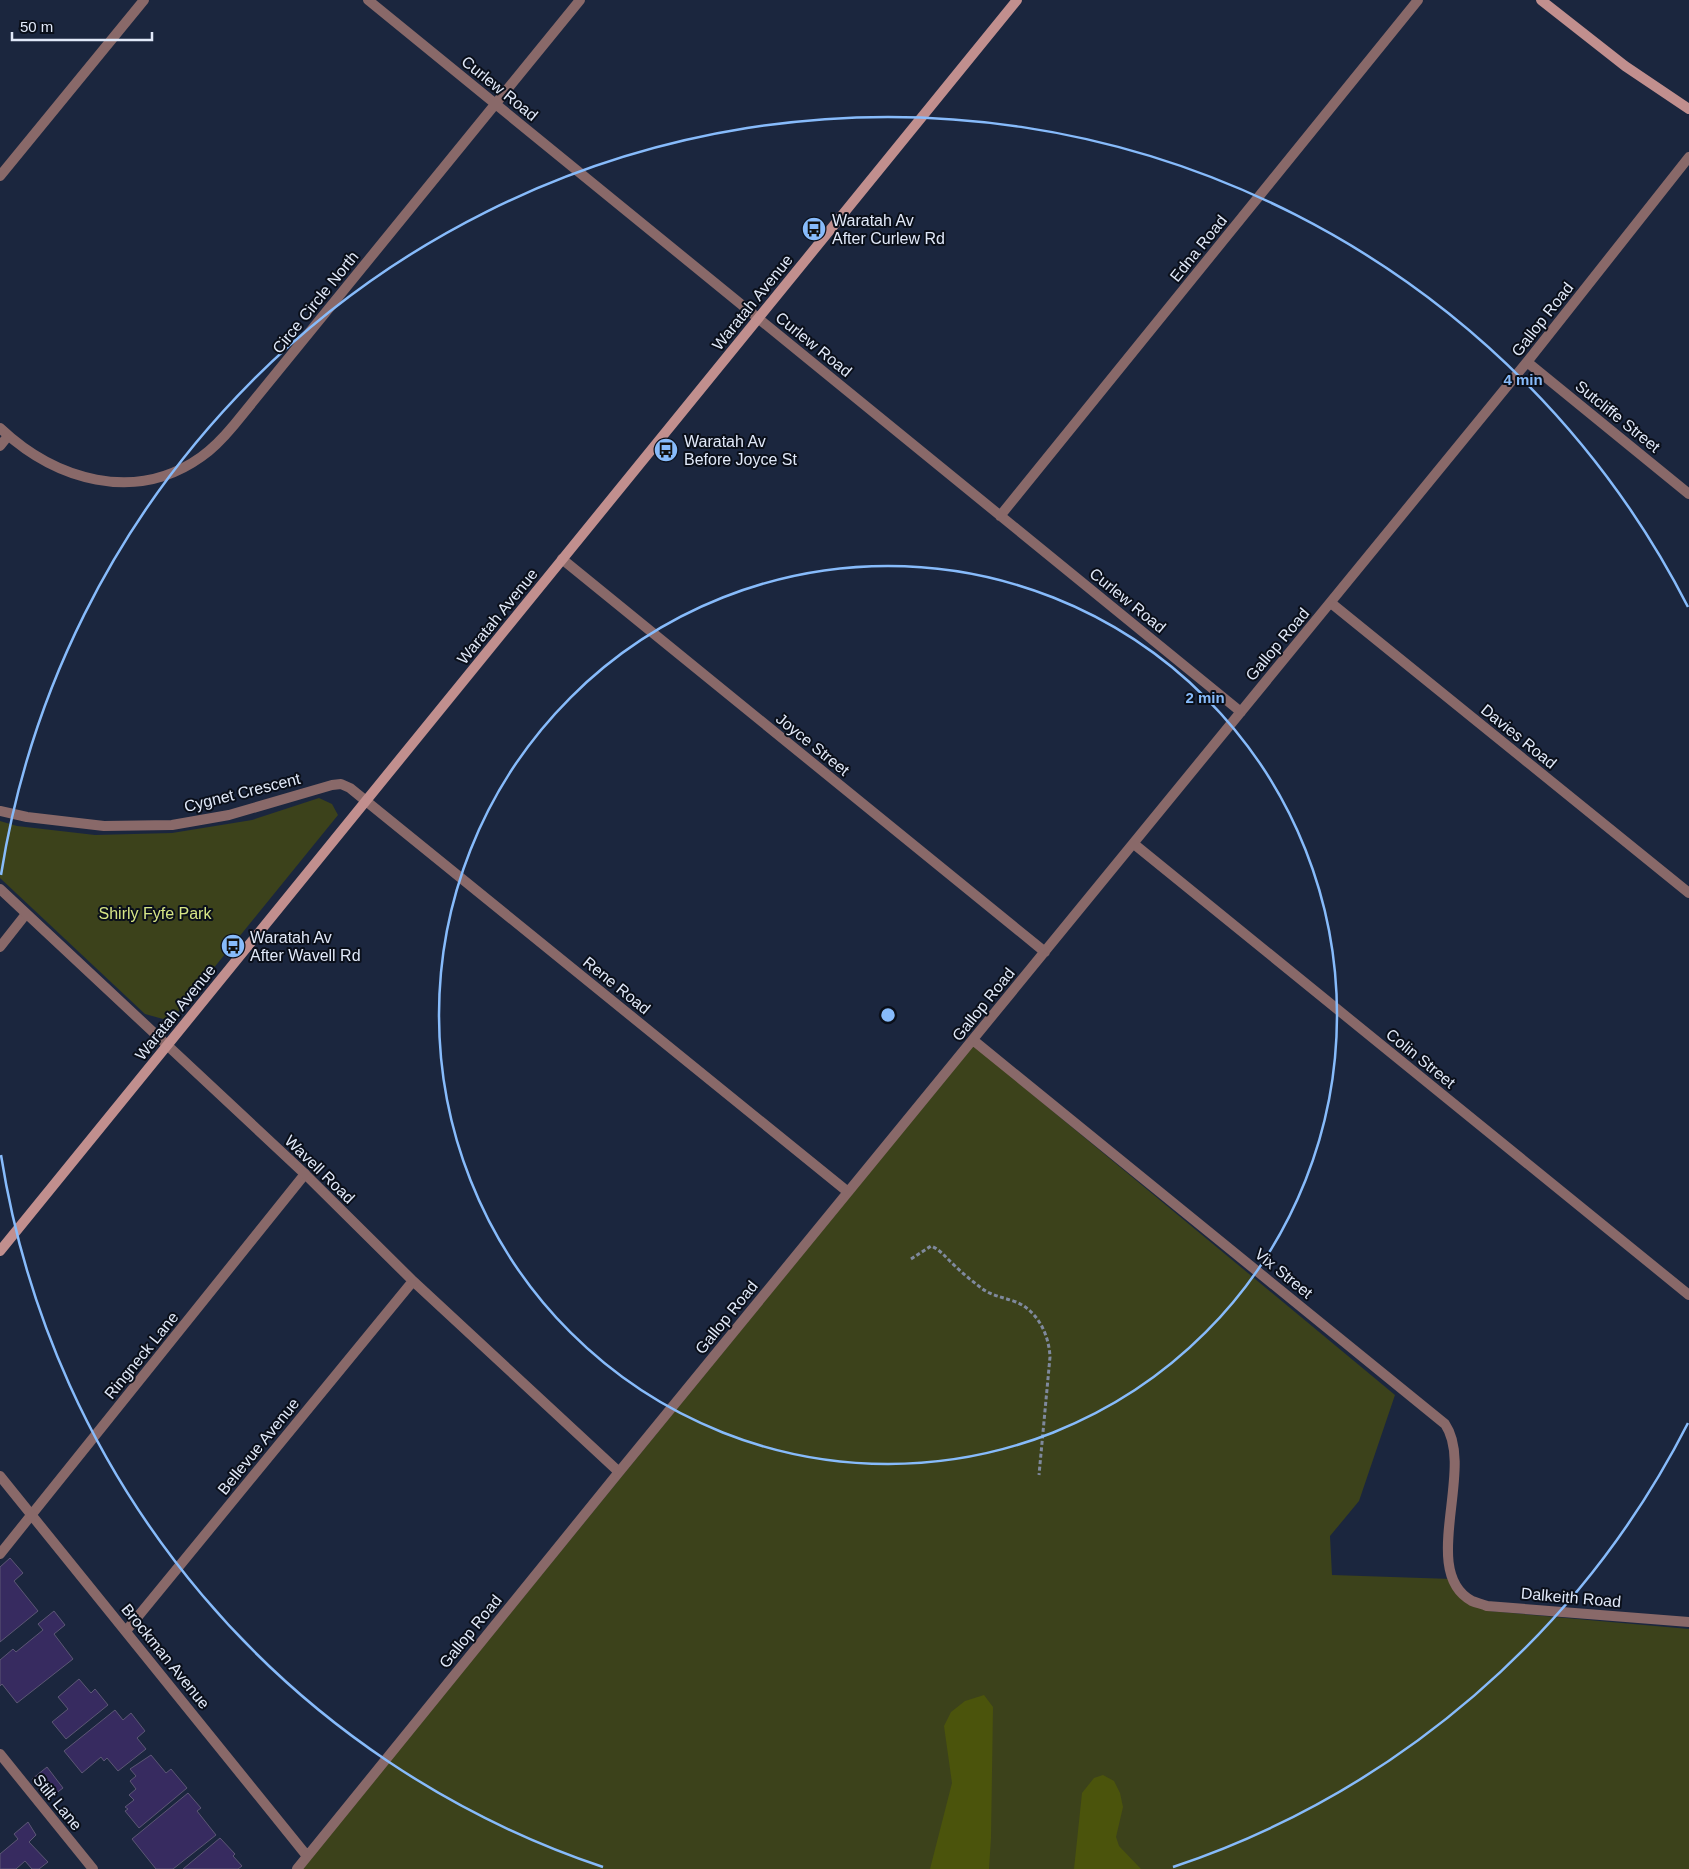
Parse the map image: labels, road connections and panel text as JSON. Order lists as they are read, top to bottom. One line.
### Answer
{"streets":{"street":["Curlew Road","Edna Road","Circe Circle North","Waratah Avenue","Gallop Road","Sutcliffe Street","Davies Road","Joyce Street","Cygnet Crescent","Rene Road","Colin Street","Wavell Road","Vix Street","Ringneck Lane","Bellevue Avenue","Dalkeith Road","Brockman Avenue","Stilt Lane"]},"crossings":[["Curlew Road","Edna Road"],["Curlew Road","Circe Circle North"],["Curlew Road","Waratah Avenue"],["Curlew Road","Gallop Road"],["Waratah Avenue","Joyce Street"],["Waratah Avenue","Cygnet Crescent"],["Waratah Avenue","Rene Road"],["Waratah Avenue","Wavell Road"],["Gallop Road","Sutcliffe Street"],["Gallop Road","Davies Road"],["Gallop Road","Joyce Street"],["Gallop Road","Rene Road"],["Gallop Road","Colin Street"],["Gallop Road","Wavell Road"],["Gallop Road","Vix Street"],["Gallop Road","Brockman Avenue"],["Cygnet Crescent","Rene Road"],["Wavell Road","Ringneck Lane"],["Wavell Road","Bellevue Avenue"],["Vix Street","Dalkeith Road"],["Ringneck Lane","Brockman Avenue"],["Bellevue Avenue","Brockman Avenue"]],"parks":["Shirly Fyfe Park"],"places":{"bus stop":["Waratah Av After Curlew Rd","Waratah Av Before Joyce St","Waratah Av After Wavell Rd"]},"scale_bar":"50 m","rings":["4 min","2 min"]}
